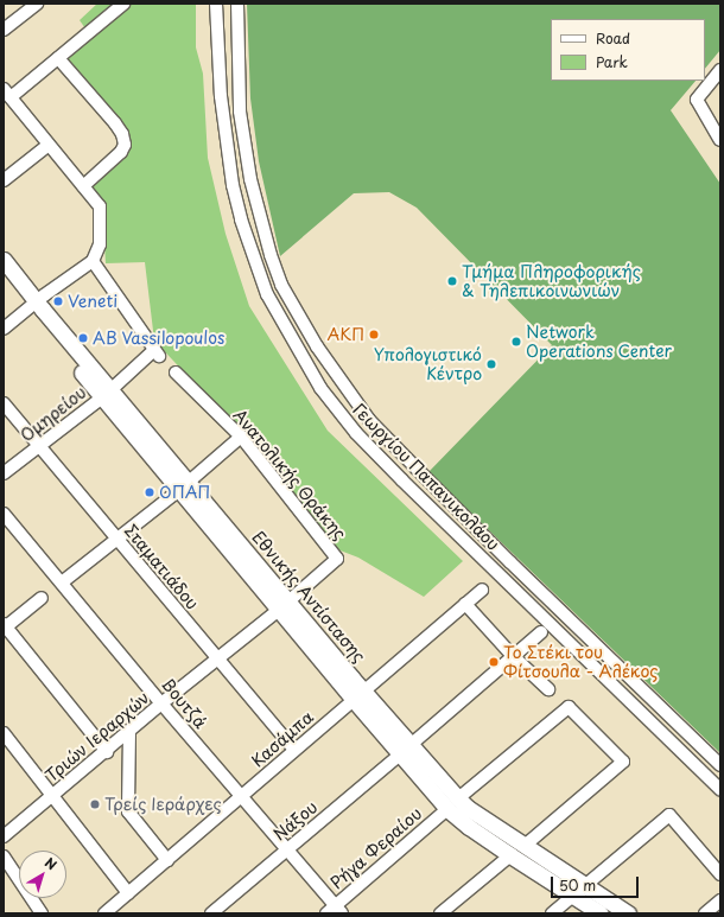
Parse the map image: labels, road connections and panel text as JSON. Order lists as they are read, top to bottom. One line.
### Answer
{"streets":{"main road":["Εθνικής Αντίστασης"],"street":["Ομηρείου","Ανατολικής Θράκης","Γεωργίου Παπανικολάου","Σταματιάδου","Βουτζά","Τριών Ιεραρχών","Κασάμπα","Νάξου","Ρήγα Φεραίου"]},"crossings":[["Ομηρείου","Σταματιάδου"],["Ομηρείου","Εθνικής Αντίστασης"],["Ανατολικής Θράκης","Τριών Ιεραρχών"],["Σταματιάδου","Τριών Ιεραρχών"],["Σταματιάδου","Κασάμπα"],["Εθνικής Αντίστασης","Τριών Ιεραρχών"],["Εθνικής Αντίστασης","Κασάμπα"],["Εθνικής Αντίστασης","Νάξου"],["Εθνικής Αντίστασης","Ρήγα Φεραίου"],["Βουτζά","Τριών Ιεραρχών"],["Βουτζά","Κασάμπα"],["Βουτζά","Νάξου"],["Βουτζά","Ρήγα Φεραίου"]],"places":["Τμήμα Πληροφορικής & Τηλεπικοινωνιών","Veneti","ΑΚΠ","AB Vassilopoulos","Network Operations Center","Υπολογιστικό Κέντρο","ΟΠΑΠ","Το Στέκι του Φίτσουλα - Αλέκος","Τρείς Ιεράρχες"],"legend":["Road","Park"],"scale_bar":"50 m","north":"top right"}
